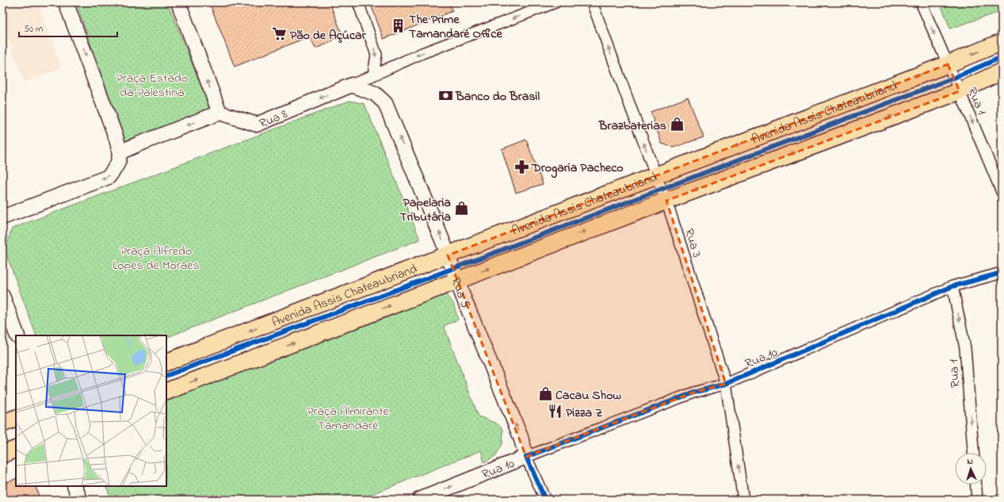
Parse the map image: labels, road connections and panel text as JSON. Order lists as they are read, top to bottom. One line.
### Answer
{"streets":{"main road":["Avenida Assis Chateaubriand","Rua 8","Rua 5","Rua 10"],"street":["Rua 1","Rua 3"]},"crossings":[["Rua 1","Avenida Assis Chateaubriand"],["Rua 1","Rua 10"],["Avenida Assis Chateaubriand","Rua 3"],["Avenida Assis Chateaubriand","Rua 5"],["Rua 8","Rua 5"],["Rua 3","Rua 10"],["Rua 5","Rua 10"]],"one_way":["Rua 1","Rua 8","Rua 3","Rua 5"],"parks":["Praça Estado da Palestina","Praça Alfredo Lopes de Moraes","Praça Almirante Tamandaré"],"places":{"building":["The Prime Tamandaré Office"],"supermarket":["Pão de Açúcar"],"bank":["Banco do Brasil"],"shop":["Brazbaterias","Papelaria Tributária","Cacau Show"],"pharmacy":["Drogaria Pacheco"],"restaurant":["Pizza Z"]},"scale_bar":"50 m","north":"top"}
